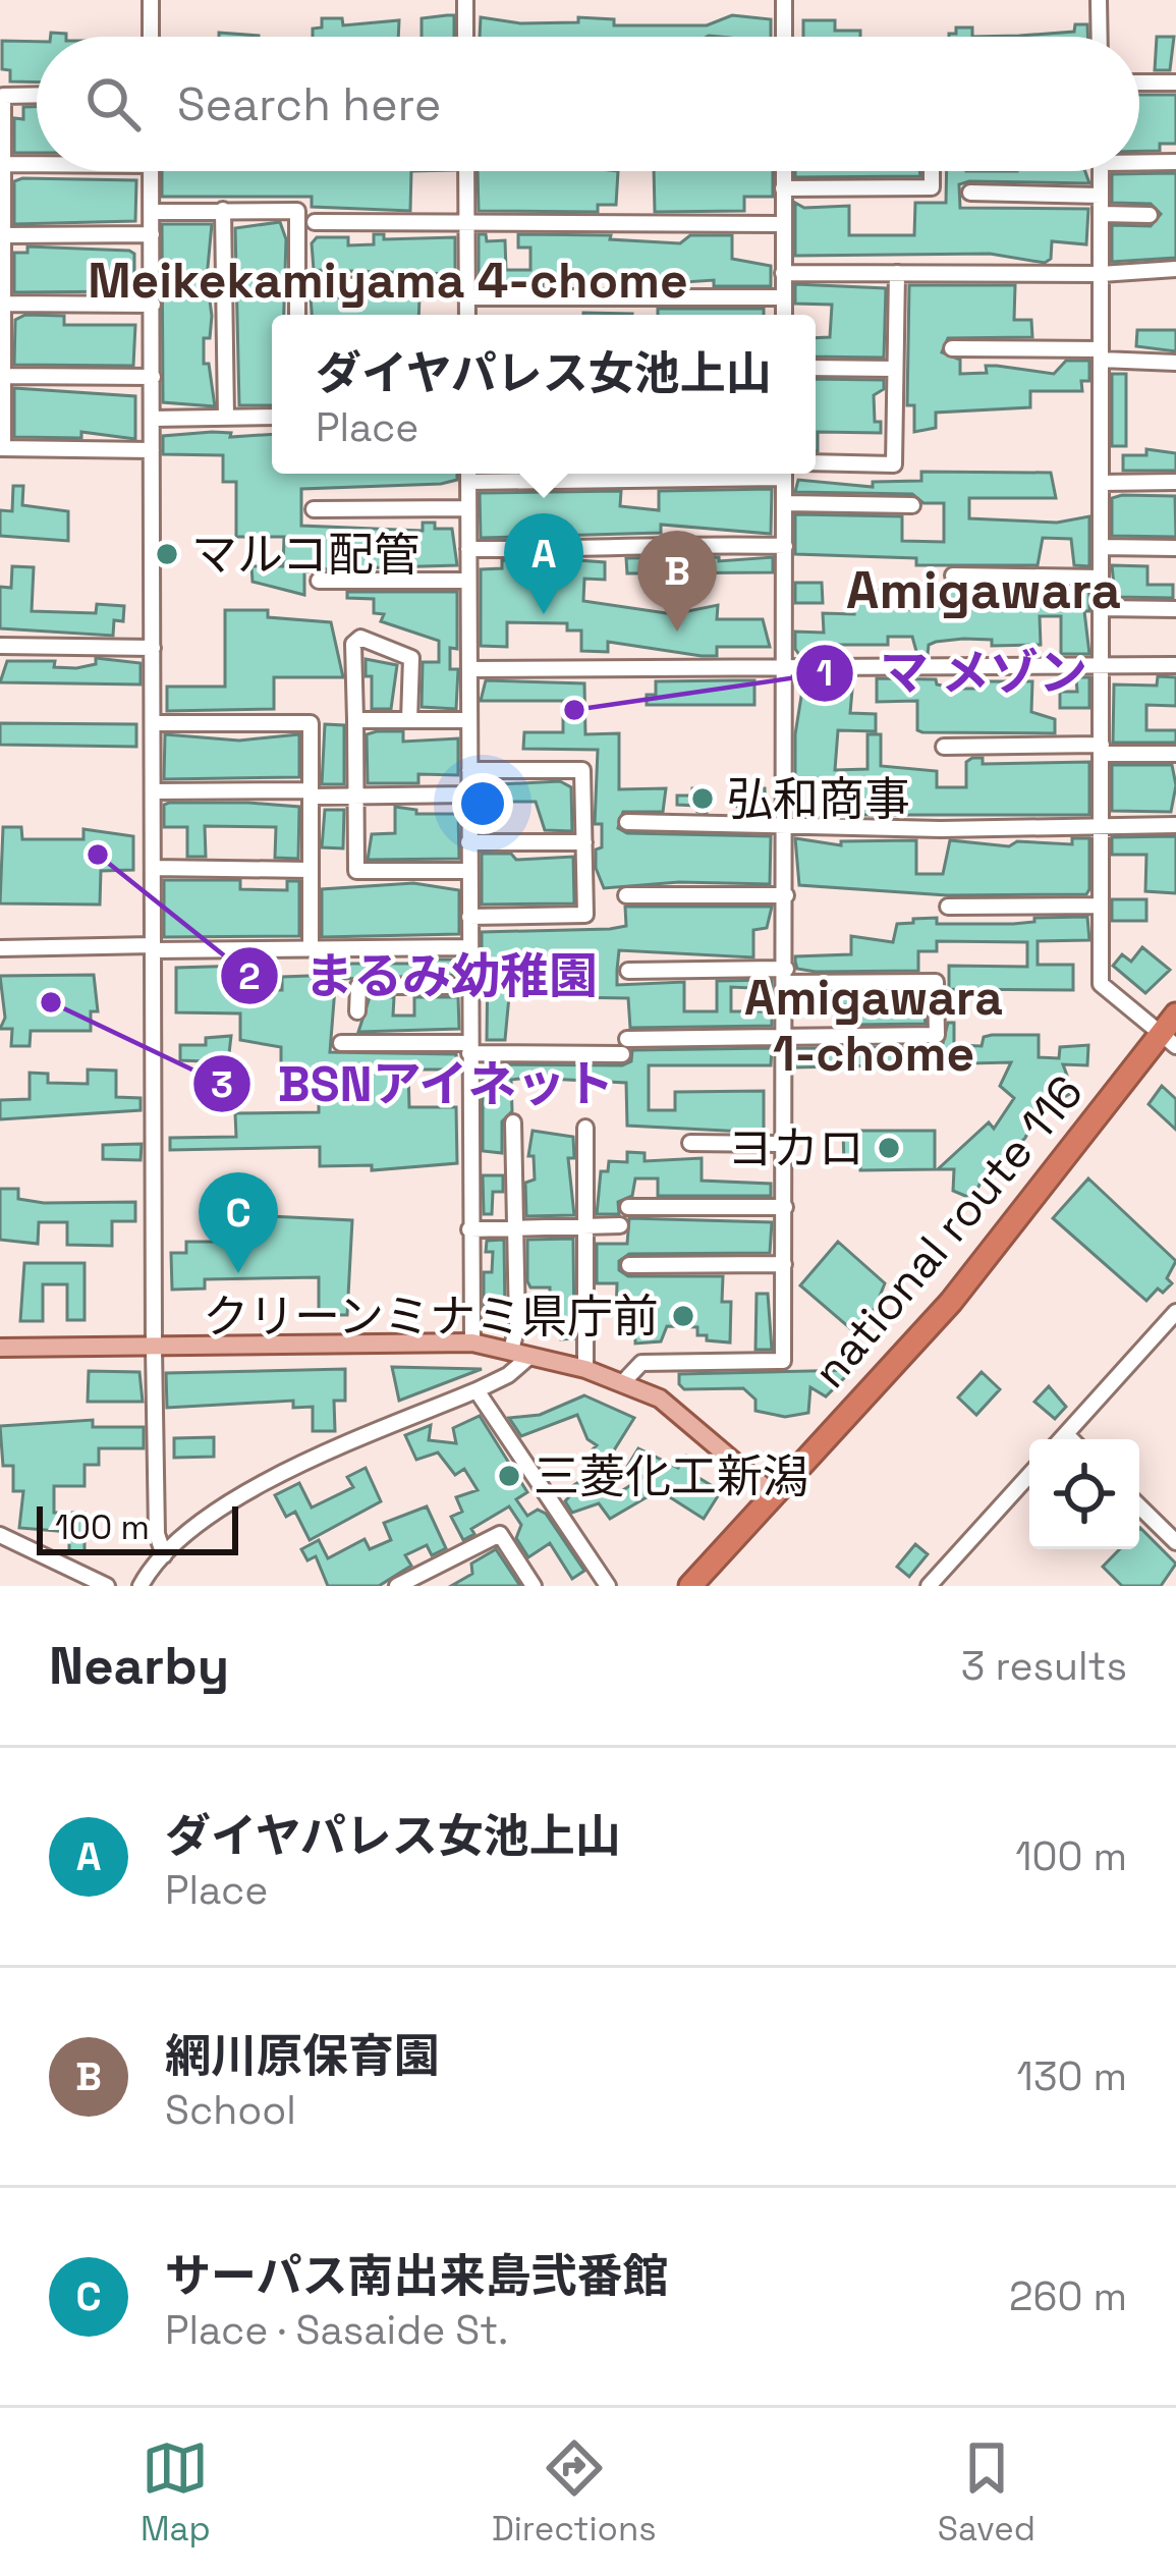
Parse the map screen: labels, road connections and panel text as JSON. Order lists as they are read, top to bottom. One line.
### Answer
{"streets":{"highway":["national route 116"]},"districts":["Meikekamiyama 4-chome","Amigawara","Amigawara 1-chome"],"places":["マルコ配管","マ メゾン","弘和商事","まるみ幼稚園","BSNアイネット","ヨカロ","クリーンミナミ県庁前","三菱化工新潟"],"scale_bar":"100 m","page":{"search":"Search here","popup":["ダイヤパレス女池上山","Place"],"pins":["A","B","C"],"scale":"100 m","heading":["Nearby","3 results"],"list":[{"mark":"A","name":"ダイヤパレス女池上山","note":"Place","value":"100 m"},{"mark":"B","name":"網川原保育園","note":"School","value":"130 m"},{"mark":"C","name":"サーパス南出来島弐番館","note":"Place · Sasaide St.","value":"260 m"}],"nav":["Map","Directions","Saved"]}}
